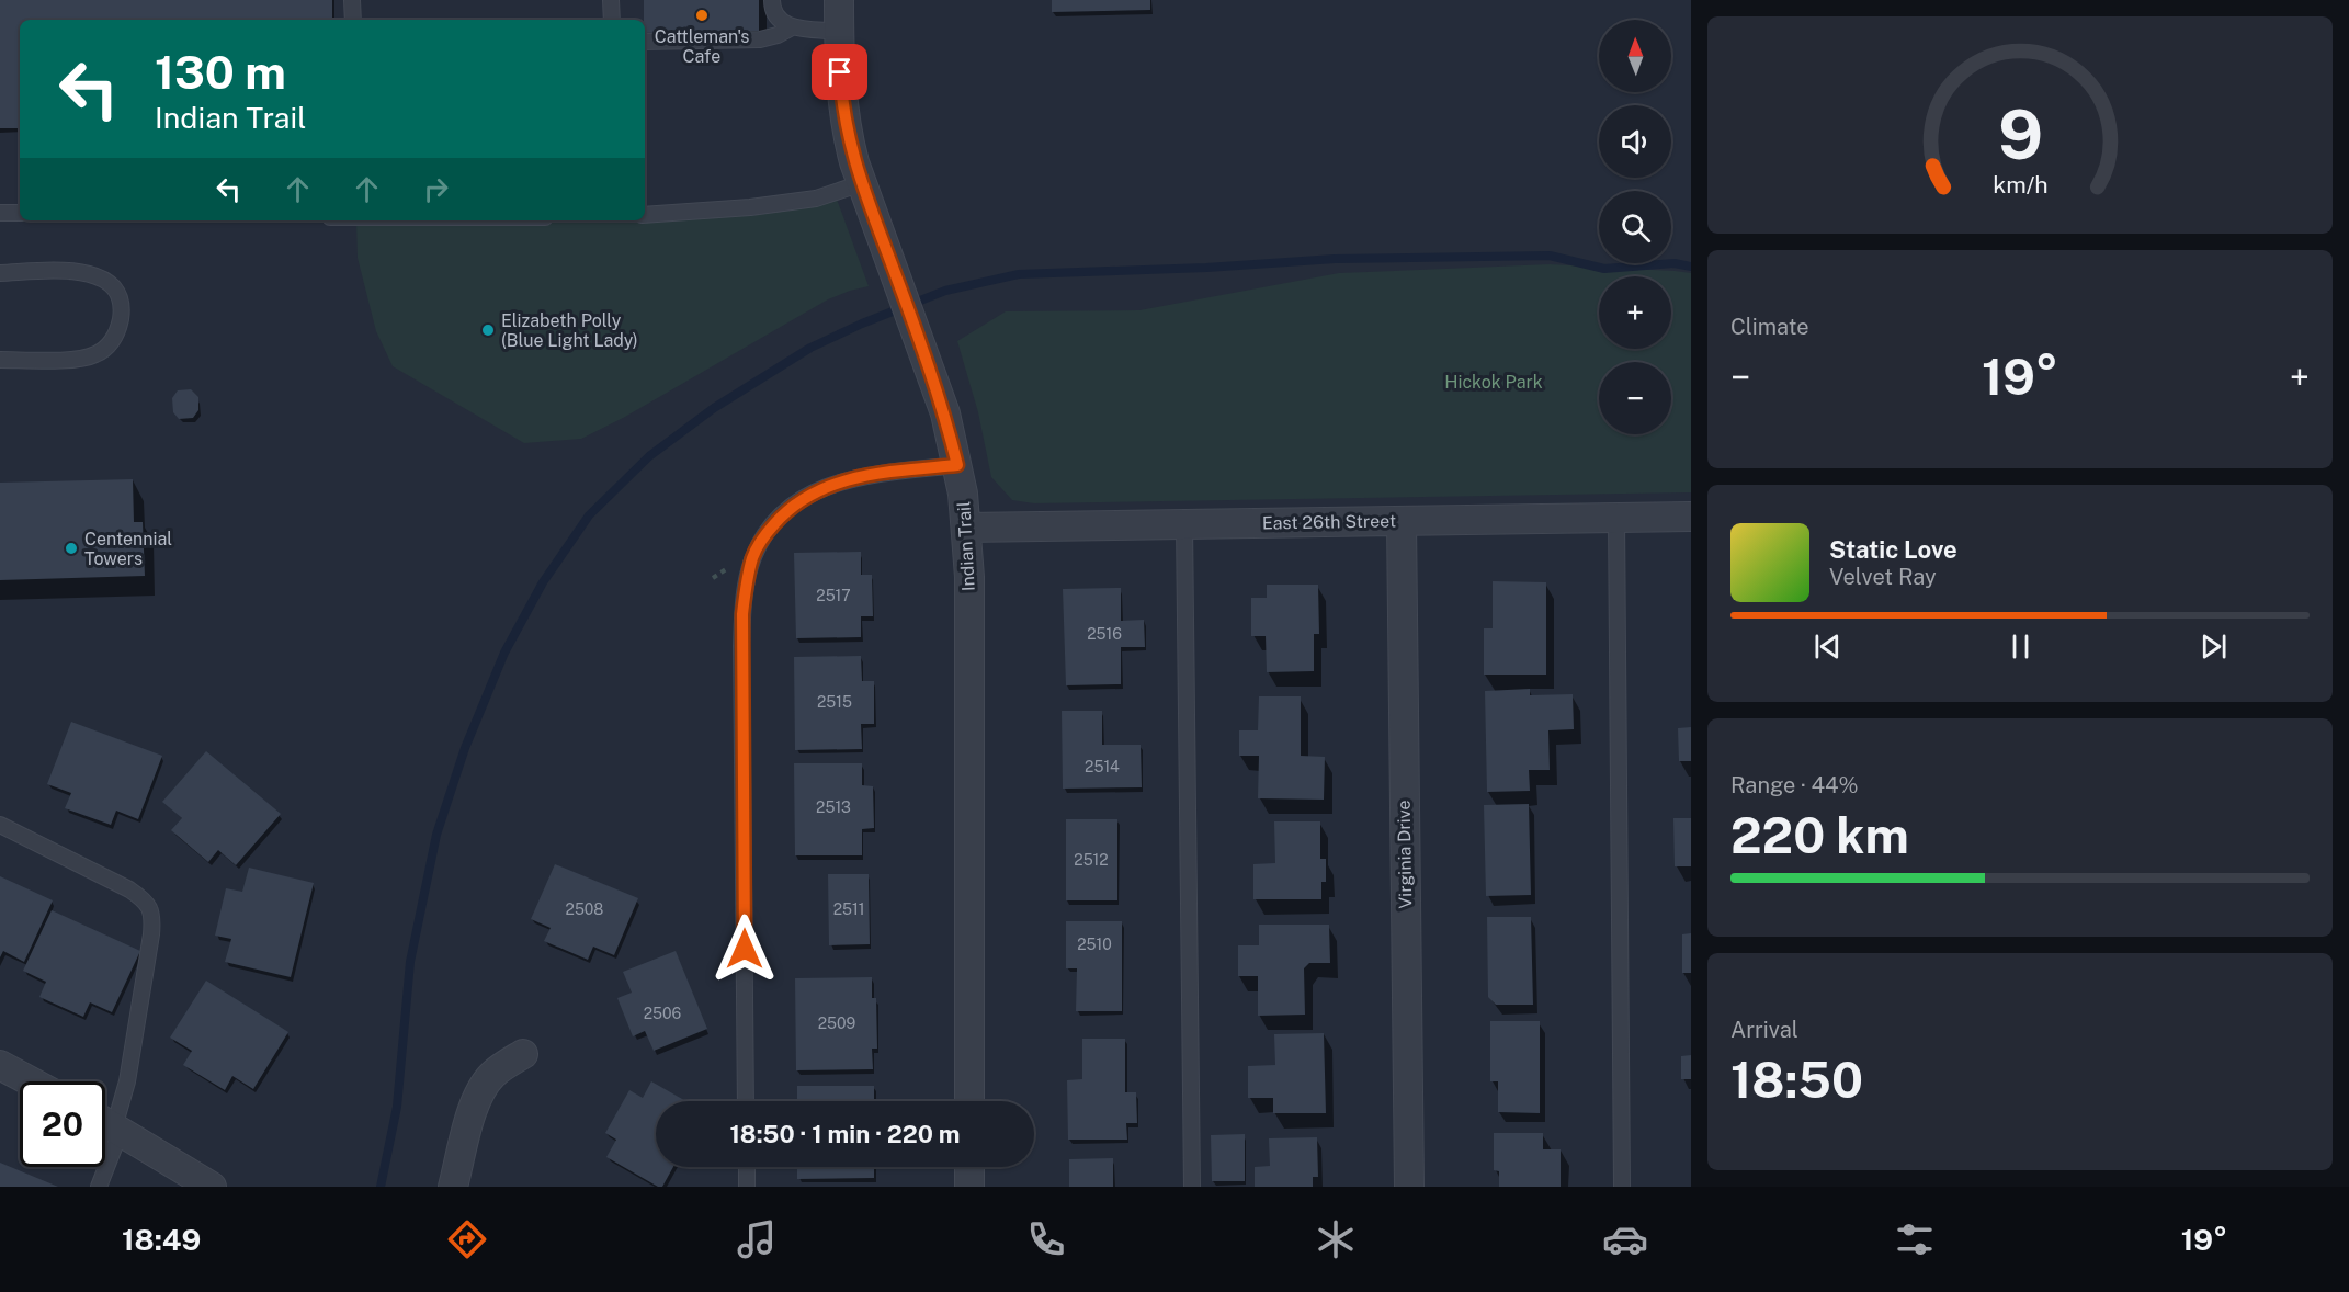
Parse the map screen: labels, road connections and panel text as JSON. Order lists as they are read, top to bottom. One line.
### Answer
{"streets":{"street":["East 26th Street","Indian Trail","Virginia Drive"]},"crossings":[["East 26th Street","Indian Trail"],["East 26th Street","Virginia Drive"]],"parks":["Hickok Park"],"places":["Cattleman's Cafe","Elizabeth Polly (Blue Light Lady)","Centennial Towers"],"house_numbers":["2517","2516","2515","2514","2513","2512","2508","2511","2510","2506","2509"],"north":"top","page":{"map_buttons":["+","−"],"turn":["130 m","Indian Trail"],"tile":["Climate",["Range · 44%","220 km"],["Arrival","18:50"]],"heat":["−","19°","+"],"song":["Static Love","Velvet Ray"],"limit":"20","trip":"18:50 · 1 min · 220 m","tabs":["18:49","19°"],"gauge":["9","km/h"]}}
